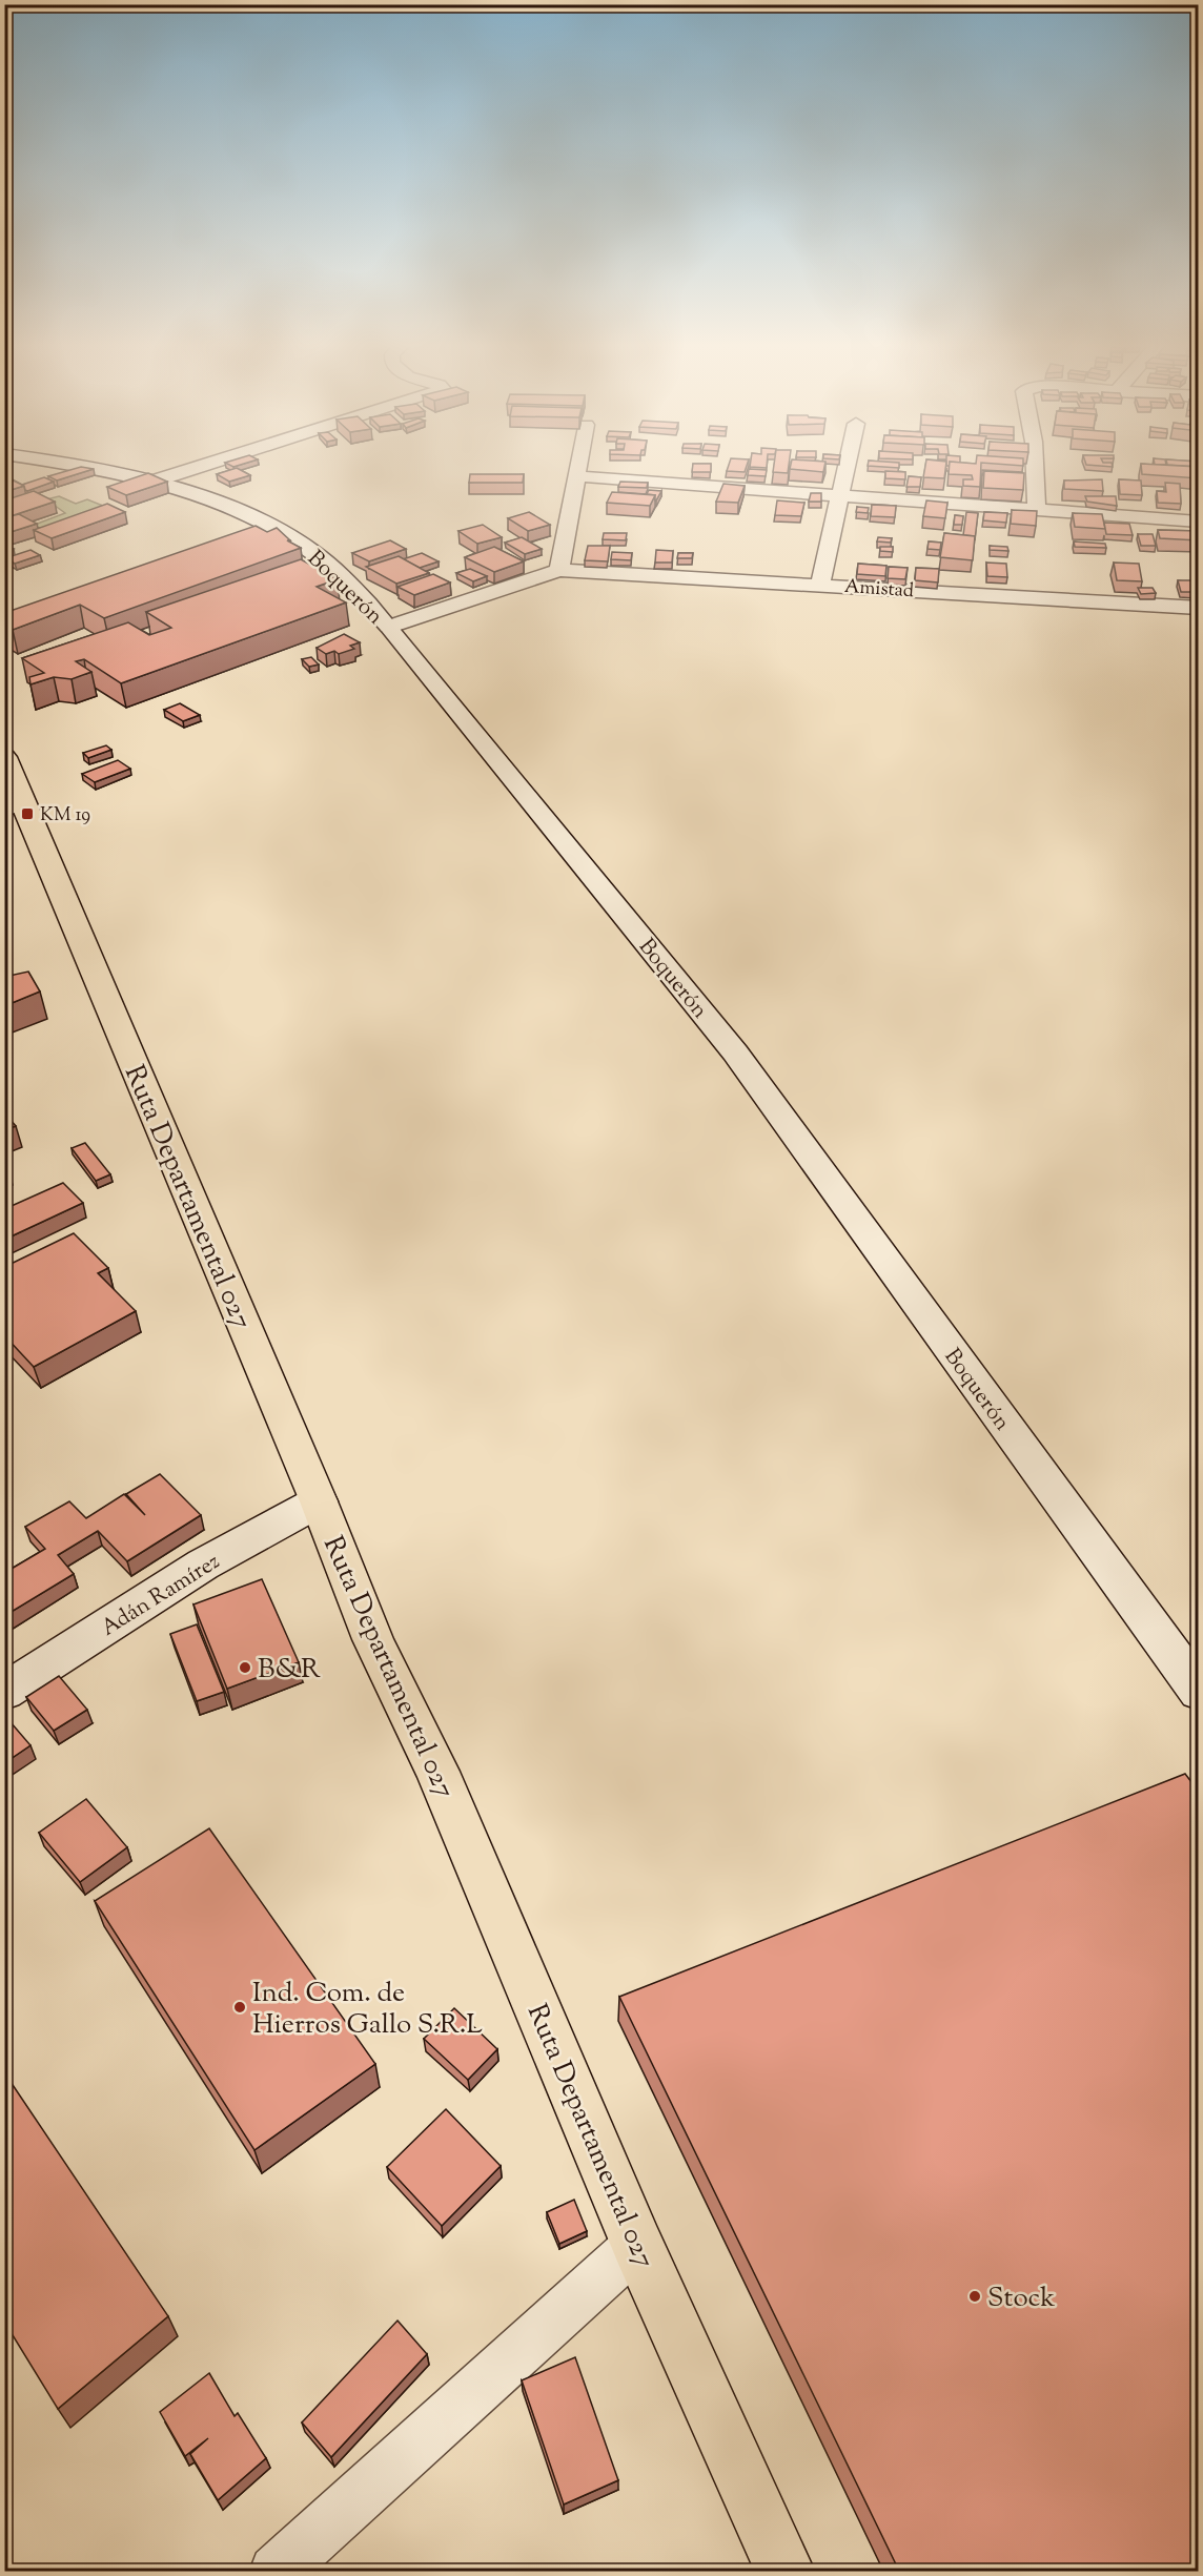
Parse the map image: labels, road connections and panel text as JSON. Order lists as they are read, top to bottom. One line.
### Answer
{"streets":{"main road":["Ruta Departamental 027"],"street":["Boquerón","Amistad","Adán Ramírez"]},"crossings":[["Ruta Departamental 027","Adán Ramírez"]],"places":{"transit":["KM 19"],"other":["B&R","Ind. Com. de Hierros Gallo S.R.L","Stock"]}}
